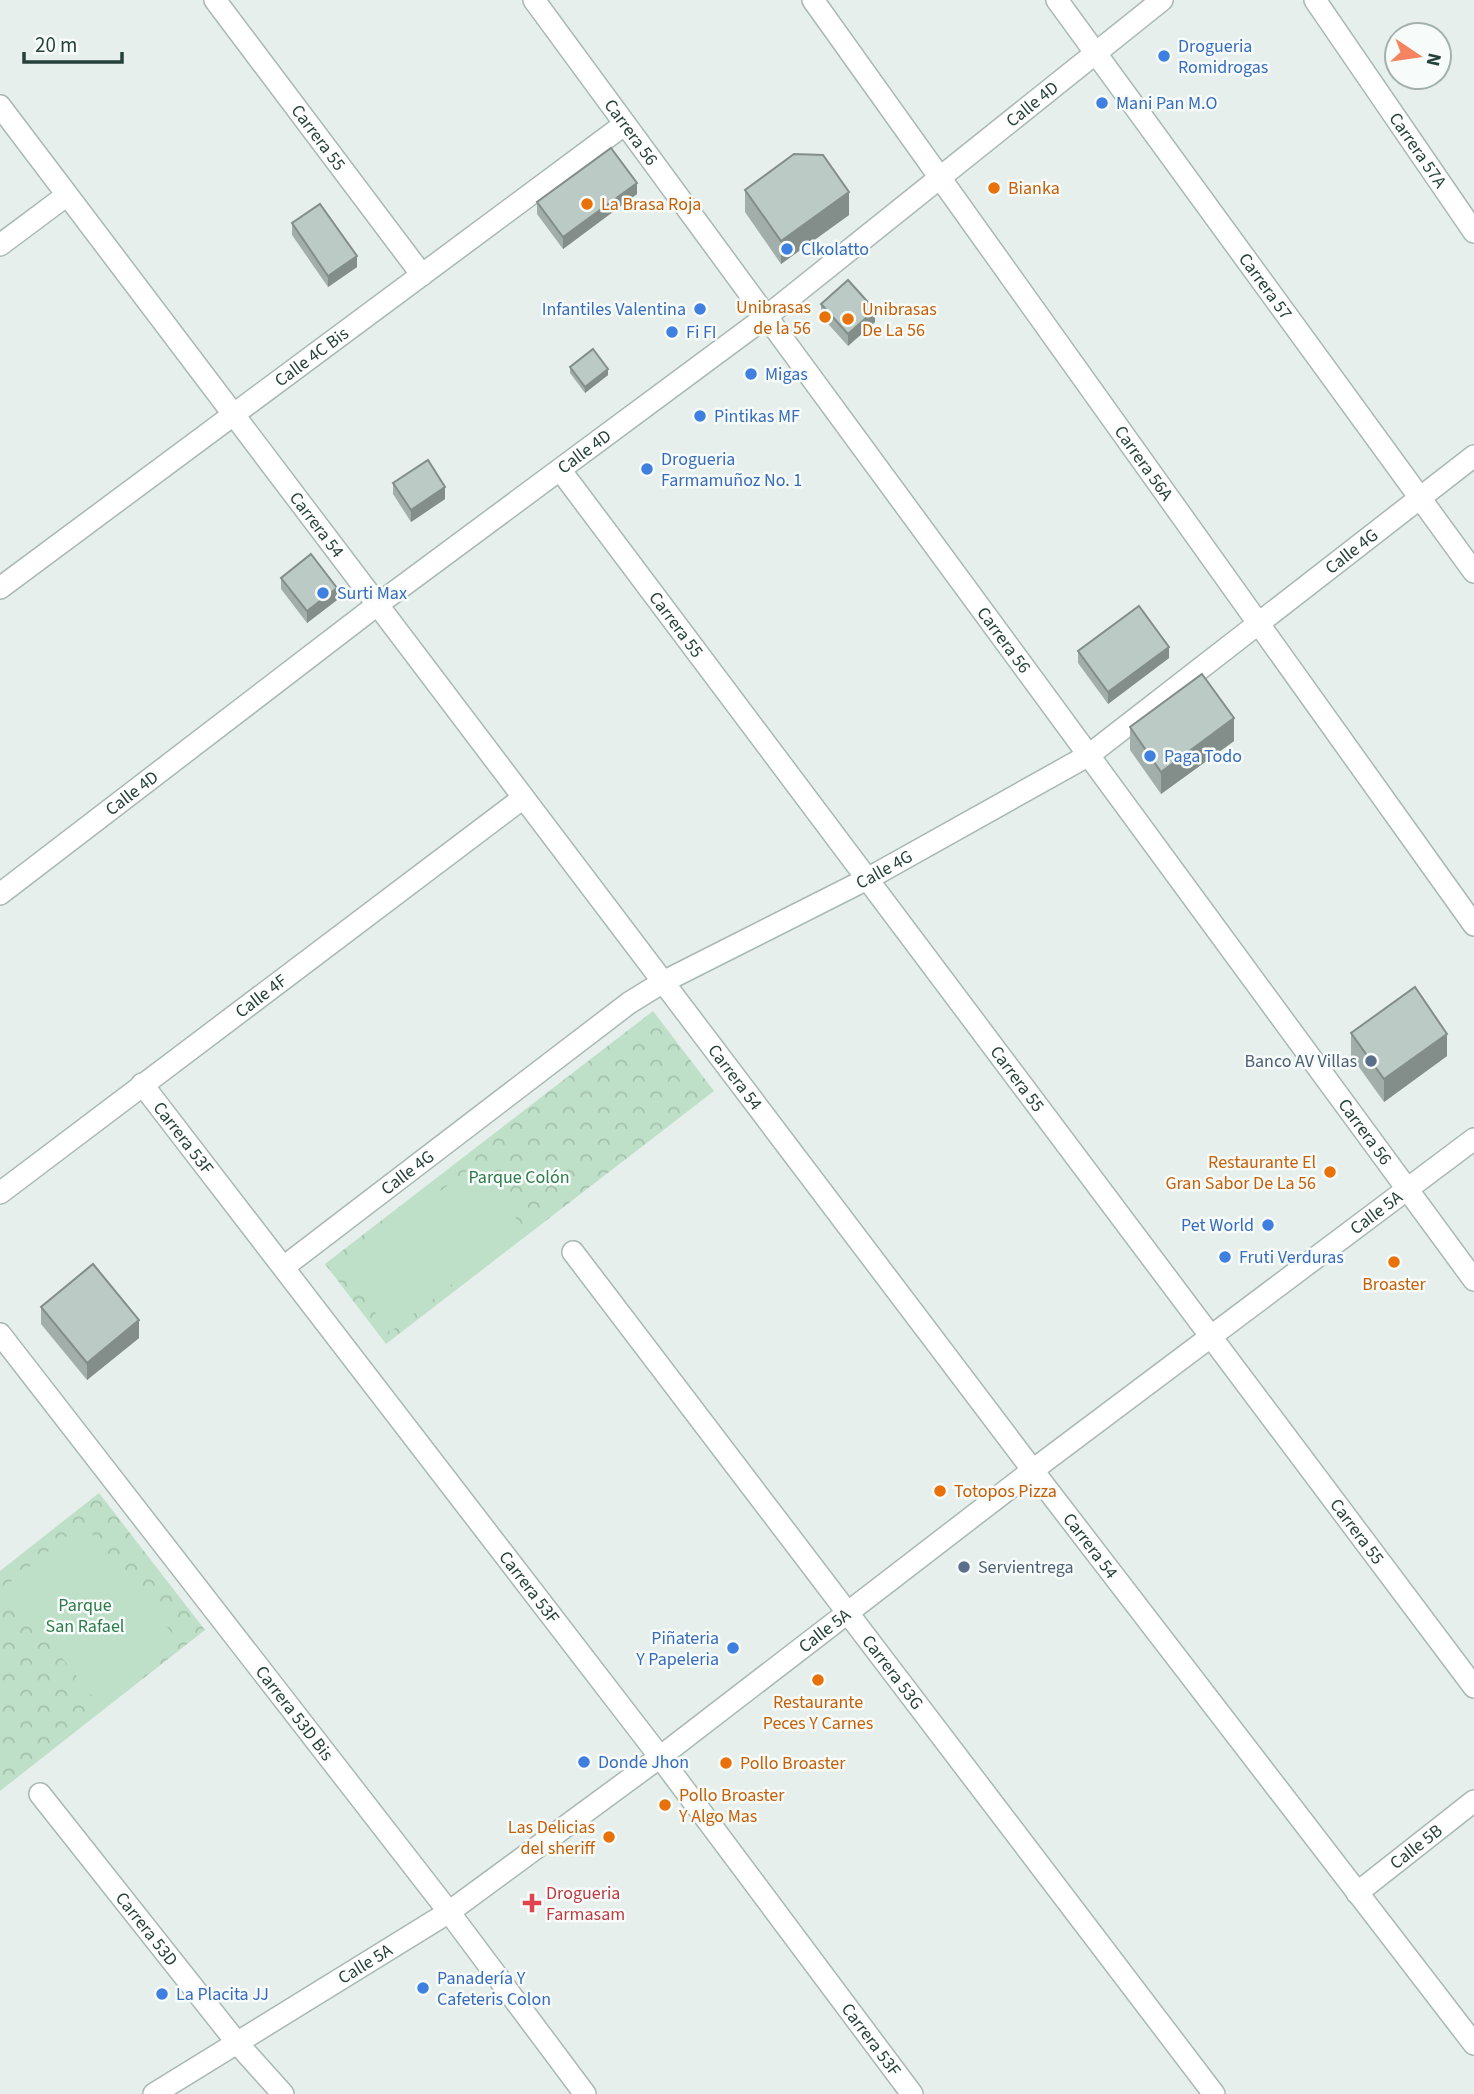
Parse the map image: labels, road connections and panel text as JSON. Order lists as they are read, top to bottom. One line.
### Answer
{"streets":{"street":["Calle 4D","Carrera 56","Carrera 55","Carrera 57A","Carrera 57","Calle 4C Bis","Carrera 56A","Carrera 54","Calle 4G","Calle 4F","Carrera 53F","Calle 5A","Carrera 53G","Carrera 53D Bis","Calle 5B","Carrera 53D"]},"crossings":[["Calle 4D","Carrera 56"],["Calle 4D","Carrera 55"],["Calle 4D","Carrera 57"],["Calle 4D","Carrera 56A"],["Calle 4D","Carrera 54"],["Carrera 56","Calle 4C Bis"],["Carrera 56","Calle 4G"],["Carrera 56","Calle 5A"],["Carrera 55","Calle 4C Bis"],["Carrera 55","Calle 4G"],["Carrera 55","Calle 5A"],["Carrera 57","Calle 4G"],["Calle 4C Bis","Carrera 54"],["Carrera 56A","Calle 4G"],["Carrera 54","Calle 4G"],["Carrera 54","Calle 4F"],["Carrera 54","Calle 5A"],["Carrera 54","Calle 5B"],["Calle 4G","Carrera 53F"],["Calle 4F","Carrera 53F"],["Carrera 53F","Calle 5A"],["Calle 5A","Carrera 53G"],["Calle 5A","Carrera 53D Bis"],["Calle 5A","Carrera 53D"]],"parks":["Parque Colón","Parque San Rafael"],"places":{"other":["Drogueria Romidrogas","Mani Pan M.O","Bianka","La Brasa Roja","Clkolatto","Infantiles Valentina","Unibrasas de la 56","Unibrasas De La 56","Fi FI","Migas","Pintikas MF","Drogueria Farmamuñoz No. 1","Surti Max","Paga Todo","Banco AV Villas","Restaurante El Gran Sabor De La 56","Pet World","Fruti Verduras","Broaster","Totopos Pizza","Servientrega","Piñateria Y Papeleria","Restaurante Peces Y Carnes","Donde Jhon","Pollo Broaster","Pollo Broaster Y Algo Mas","Las Delicias del sheriff","Panadería Y Cafeteris Colon","La Placita JJ"],"health":["Drogueria Farmasam"]},"scale_bar":"20 m","north":"right"}
